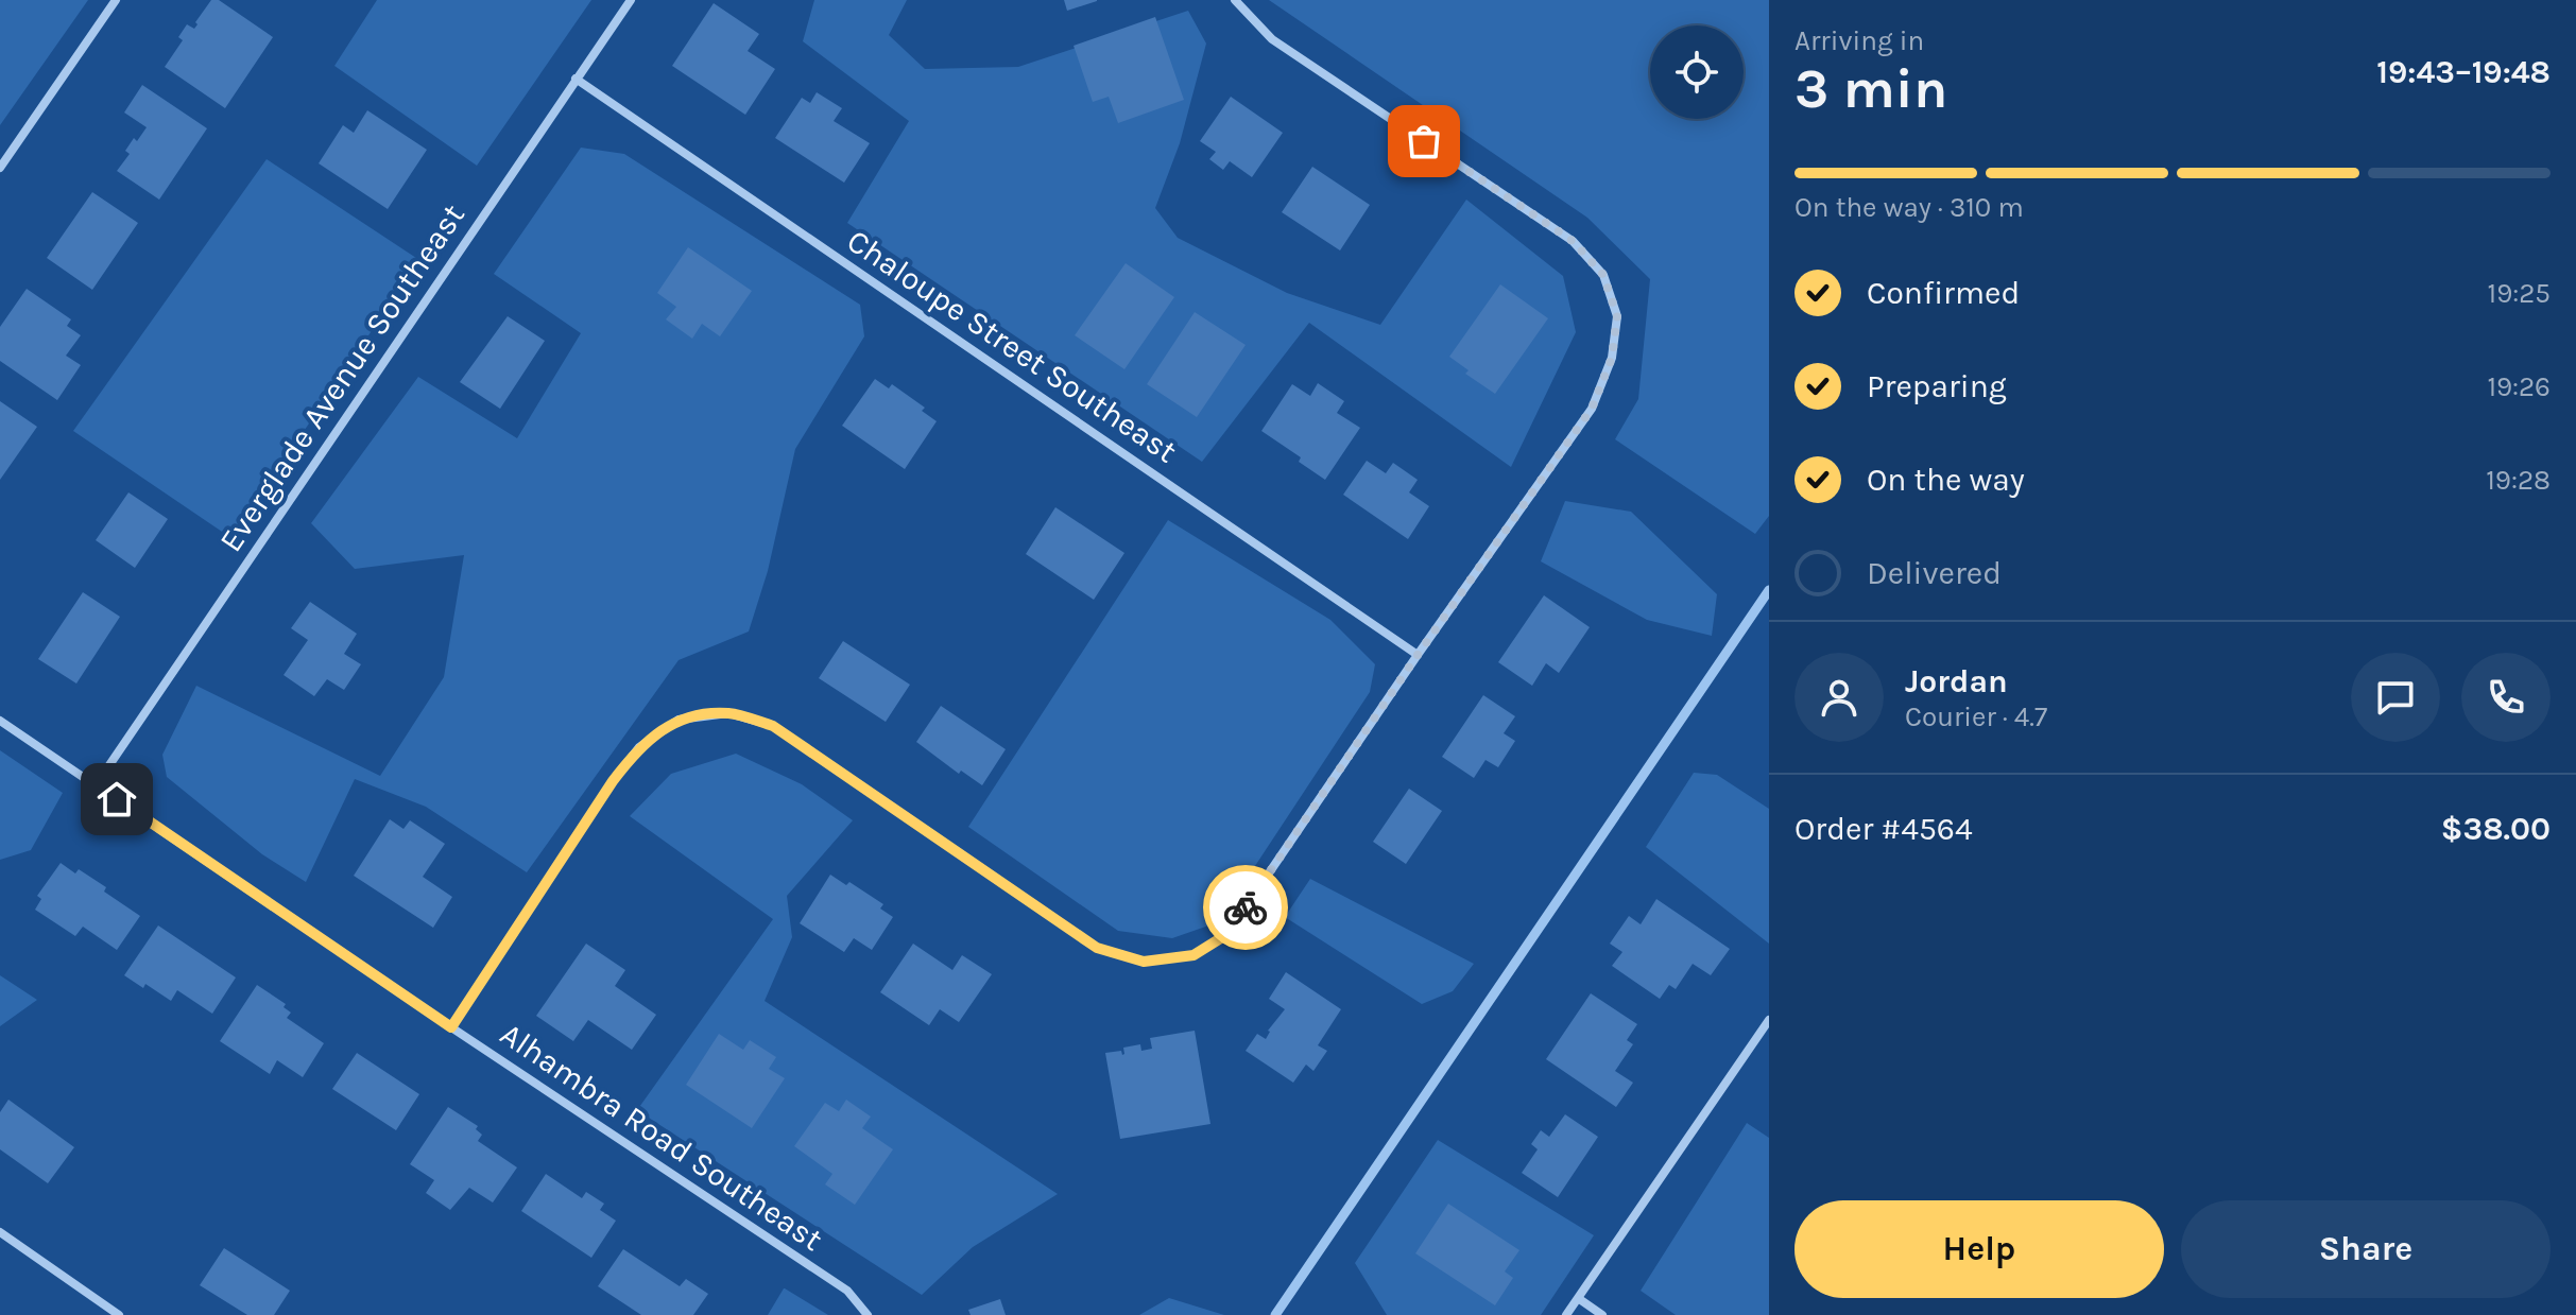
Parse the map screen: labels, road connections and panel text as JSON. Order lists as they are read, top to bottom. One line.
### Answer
{"streets":{"street":["Chaloupe Street Southeast","Everglade Avenue Southeast","Alhambra Road Southeast"]},"crossings":[["Chaloupe Street Southeast","Everglade Avenue Southeast"],["Everglade Avenue Southeast","Alhambra Road Southeast"]],"page":{"heading":["3 min","Arriving in","19:43–19:48"],"panel":["Jordan","Courier · 4.7","Order #4564","$38.00"],"bar":"On the way · 310 m","list":[["Confirmed","19:25"],["Preparing","19:26"],["On the way","19:28"],"Delivered"],"buttons":["Help","Share"]}}
